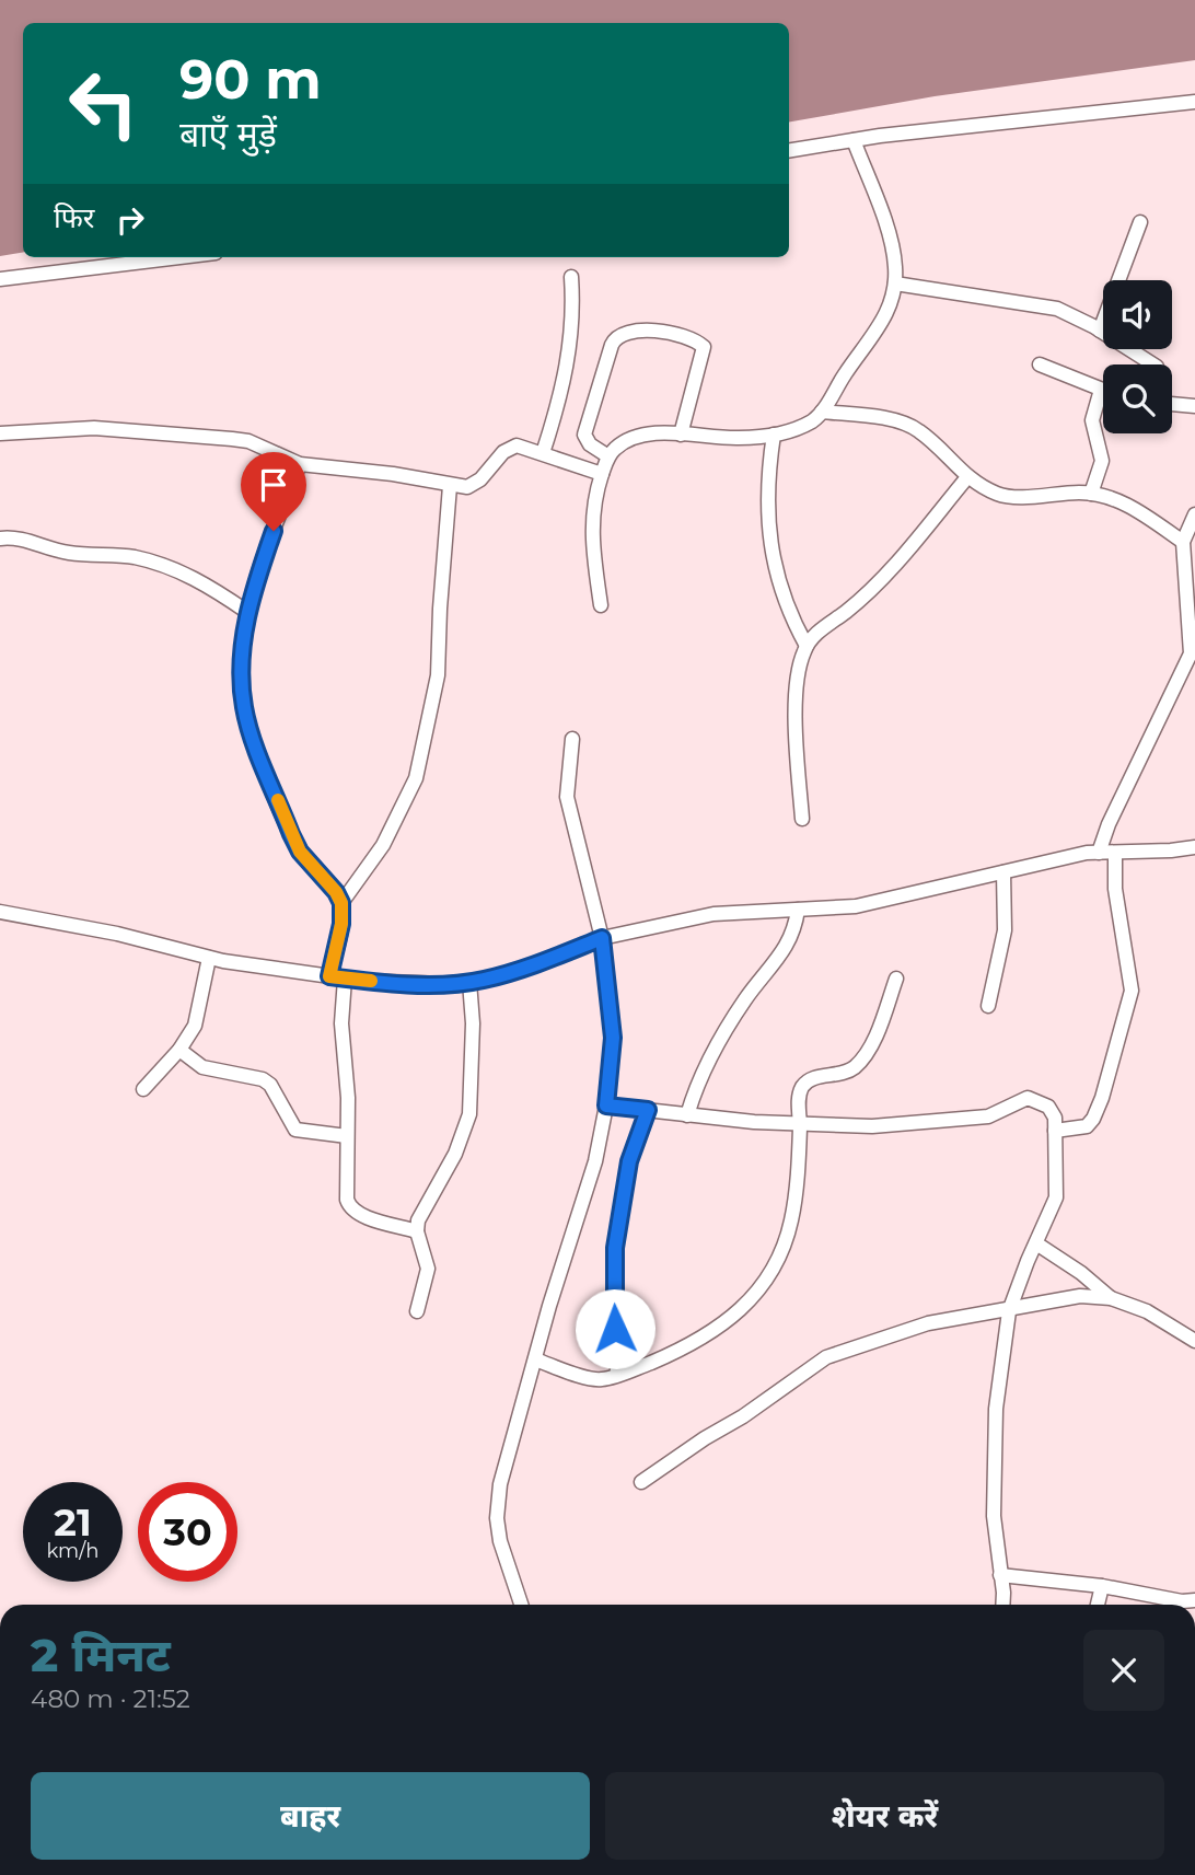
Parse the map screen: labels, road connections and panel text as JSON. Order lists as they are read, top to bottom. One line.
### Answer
{"page":{"turn":["90 m","बाएँ मुड़ें"],"then":"फिर","speed":"21 km/h","limit":"30","heading":["2 मिनट","480 m · 21:52"],"buttons":["बाहर","शेयर करें"]}}
